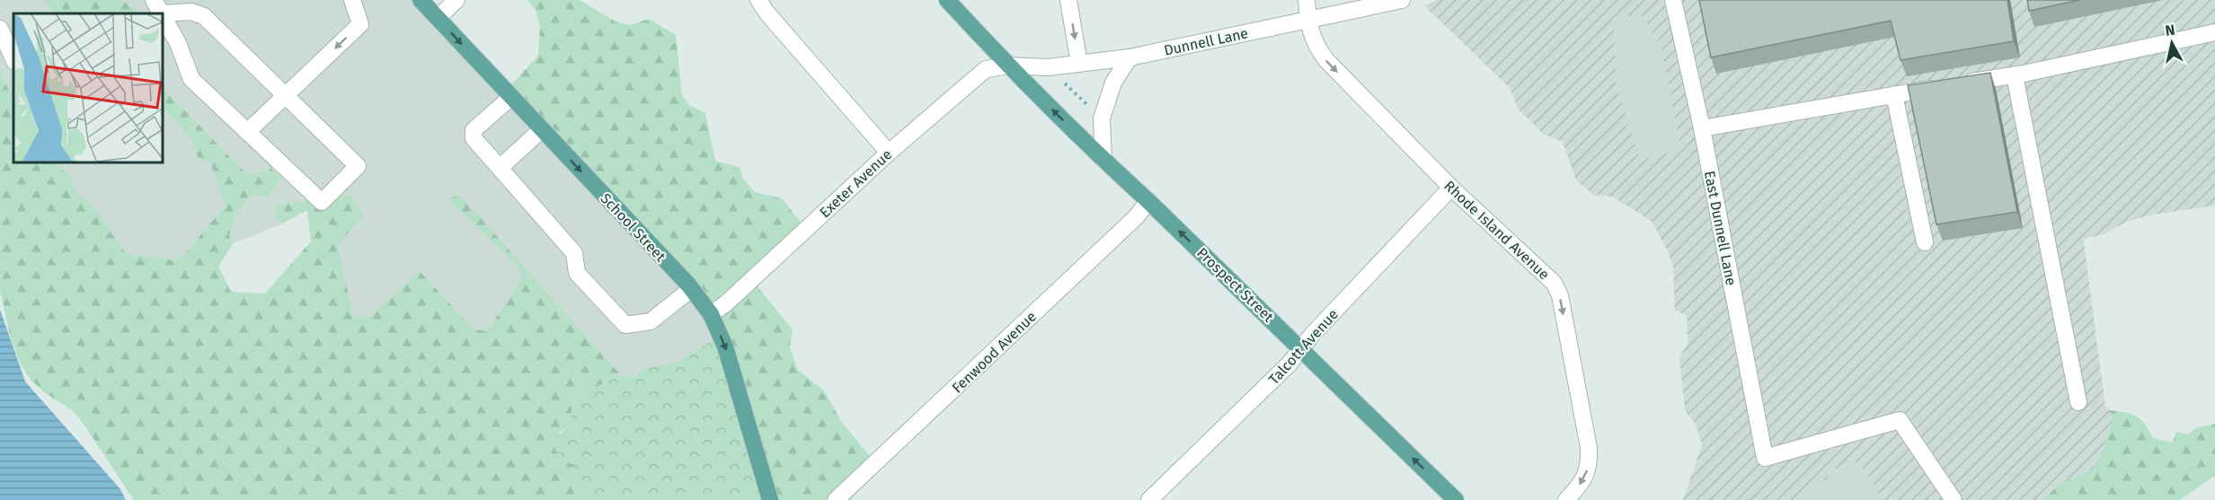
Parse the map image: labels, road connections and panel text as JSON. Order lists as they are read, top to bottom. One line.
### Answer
{"streets":{"main road":["School Street","Prospect Street"],"street":["Dunnell Lane","Exeter Avenue","East Dunnell Lane","Rhode Island Avenue","Talcott Avenue","Fenwood Avenue"]},"crossings":[["Dunnell Lane","Exeter Avenue"],["Dunnell Lane","Rhode Island Avenue"],["Dunnell Lane","Prospect Street"],["Exeter Avenue","School Street"],["Exeter Avenue","Prospect Street"],["Rhode Island Avenue","Talcott Avenue"],["Prospect Street","Talcott Avenue"],["Prospect Street","Fenwood Avenue"]],"one_way":["School Street","Rhode Island Avenue","Prospect Street"],"north":"top"}
